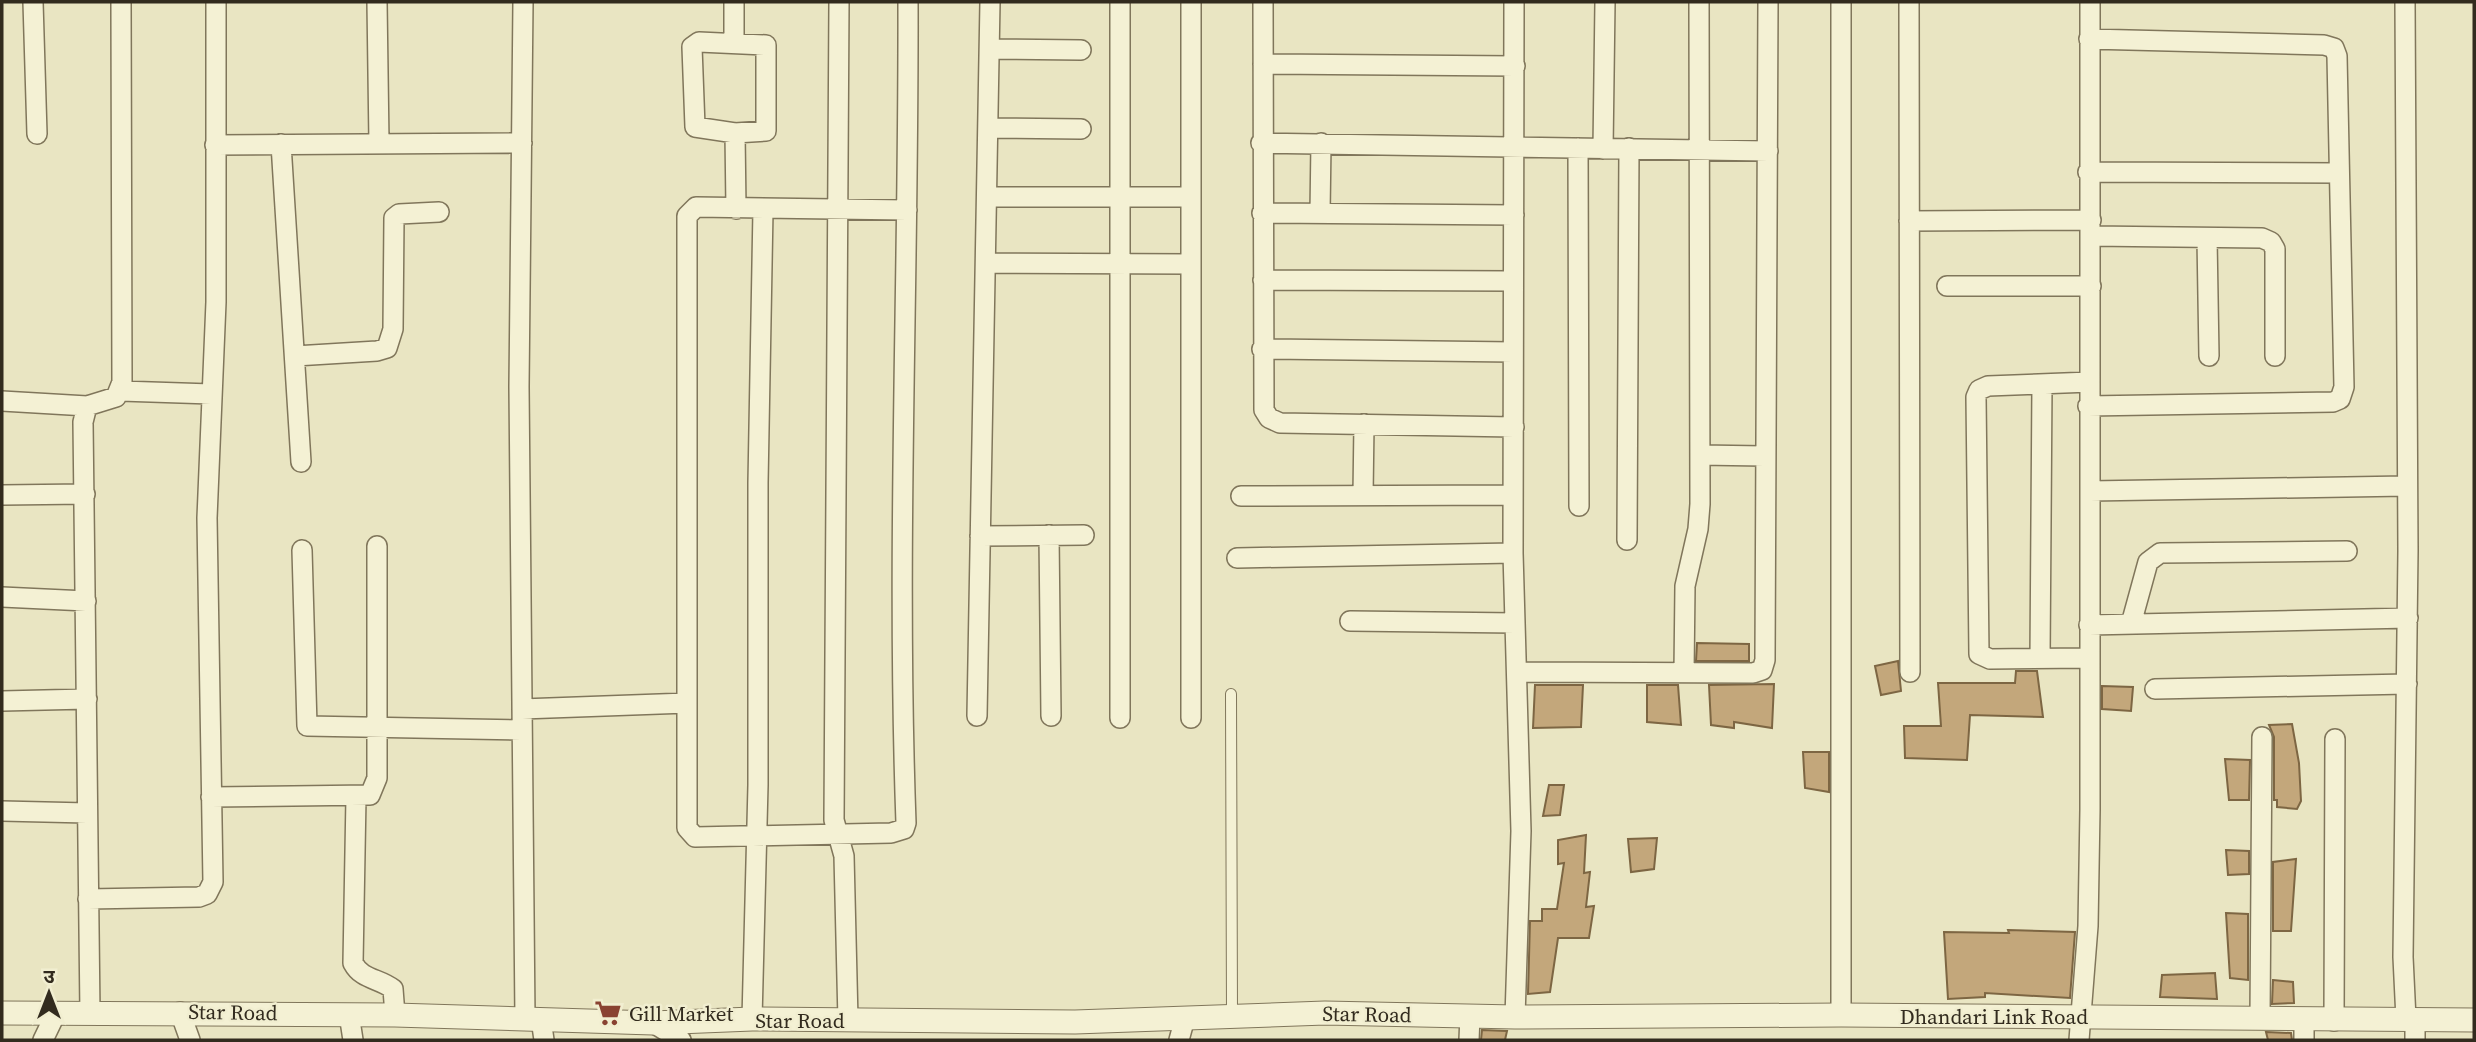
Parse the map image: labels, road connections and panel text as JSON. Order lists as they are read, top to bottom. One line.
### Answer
{"streets":{"street":["Star Road","Dhandari Link Road"]},"crossings":[["Star Road","Dhandari Link Road"]],"places":{"supermarket":["Gill Market"]},"north":"top"}
